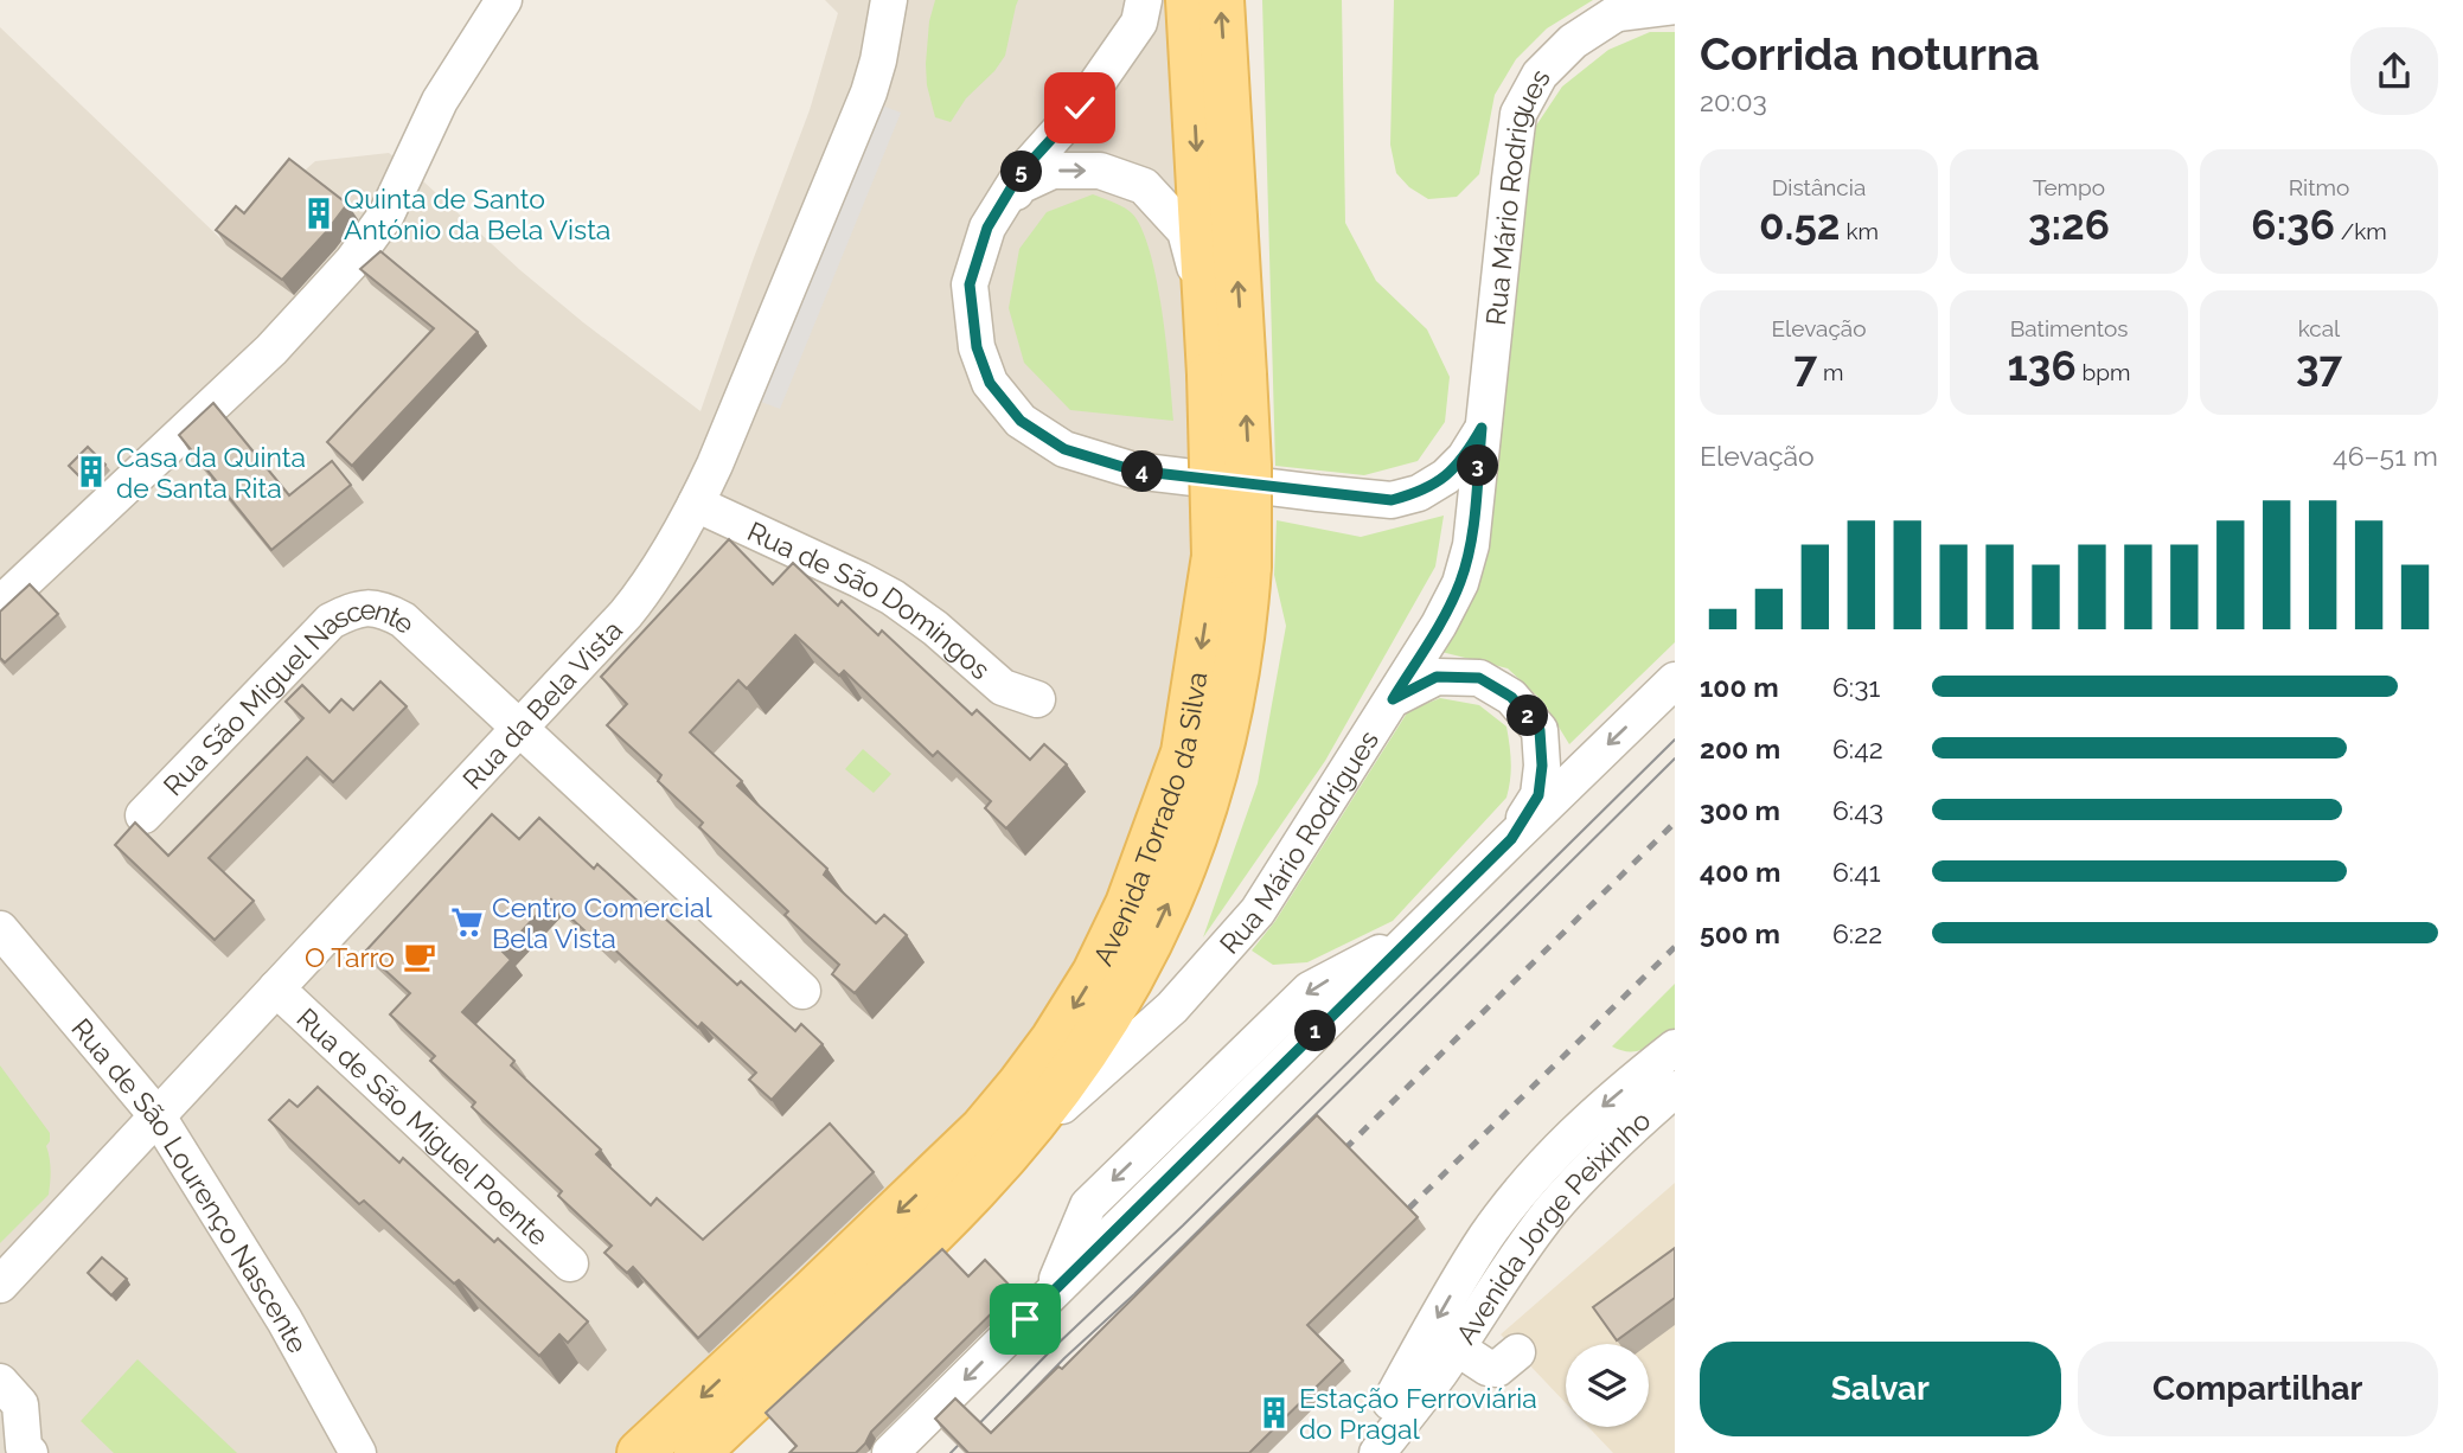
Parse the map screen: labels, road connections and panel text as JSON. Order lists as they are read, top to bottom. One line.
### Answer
{"streets":{"main road":["Avenida Torrado da Silva"],"street":["Rua Mário Rodrigues","Rua de São Domingos","Rua da Bela Vista","Rua São Miguel Nascente","Rua de São Miguel Poente","Rua de São Lourenço Nascente","Avenida Jorge Peixinho"]},"crossings":[["Rua Mário Rodrigues","Avenida Torrado da Silva"],["Rua de São Domingos","Rua da Bela Vista"],["Rua da Bela Vista","Rua São Miguel Nascente"],["Rua da Bela Vista","Rua de São Miguel Poente"],["Rua da Bela Vista","Rua de São Lourenço Nascente"]],"places":{"building":["Quinta de Santo António da Bela Vista","Casa da Quinta de Santa Rita","Estação Ferroviária do Pragal"],"supermarket":["Centro Comercial Bela Vista"],"cafe":["O Tarro"]},"page":{"heading":["Corrida noturna","20:03"],"stats":[["Distância","0.52 km"],["Tempo","3:26"],["Ritmo","6:36 /km"],["Elevação","7 m"],["Batimentos","136 bpm"],["kcal","37"]],"pins":["5","3","4","2","1"],"chart":["Elevação","46–51 m"],"list":[{"name":"100 m","note":"6:31"},{"name":"200 m","note":"6:42"},{"name":"300 m","note":"6:43"},{"name":"400 m","note":"6:41"},{"name":"500 m","note":"6:22"}],"buttons":["Salvar","Compartilhar"]}}
